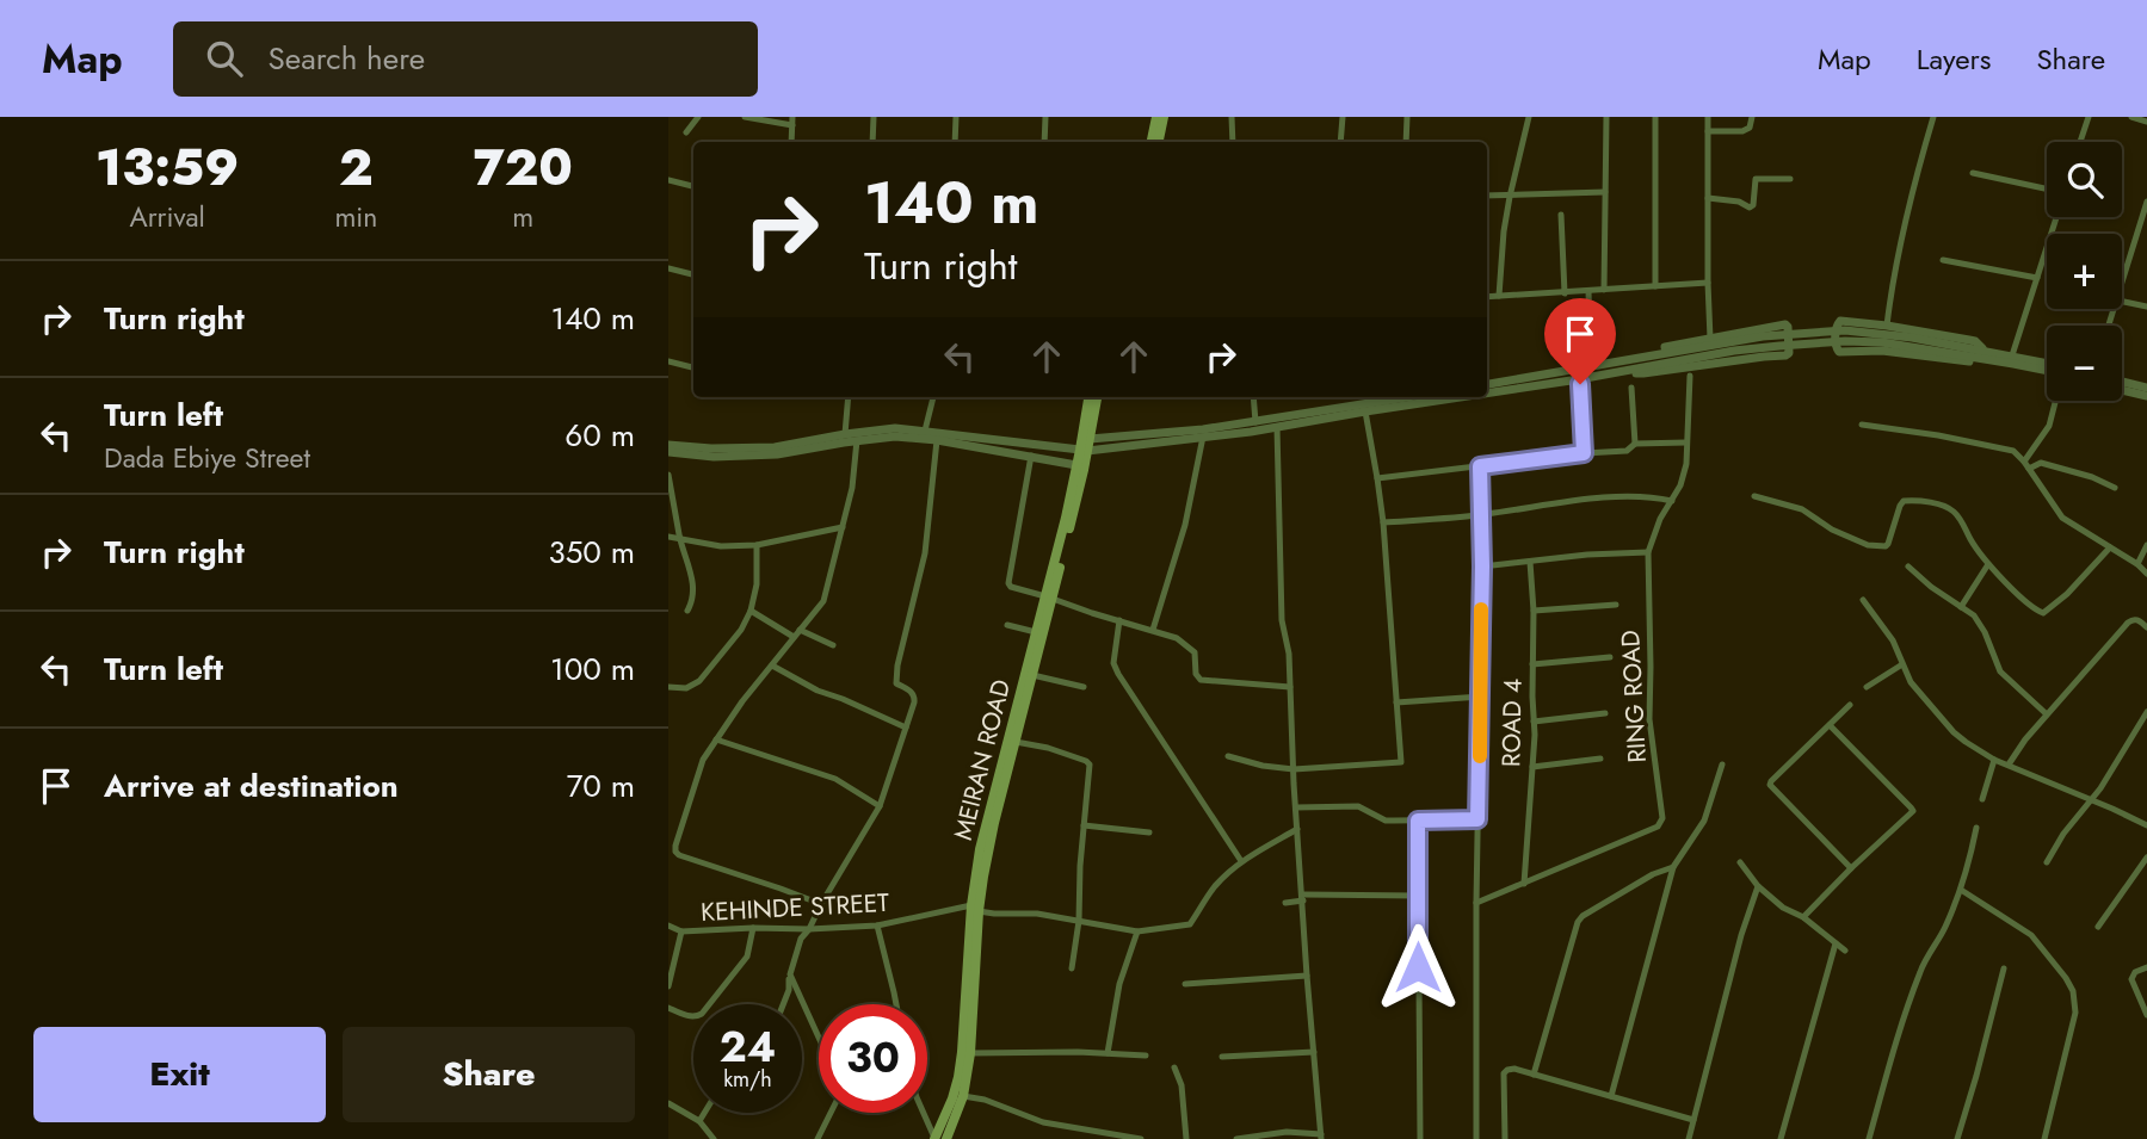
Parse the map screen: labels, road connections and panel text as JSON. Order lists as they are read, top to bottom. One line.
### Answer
{"streets":{"main road":["MEIRAN ROAD"],"street":["RING ROAD","ROAD 4","KEHINDE STREET"]},"crossings":[["RING ROAD","ROAD 4"],["MEIRAN ROAD","KEHINDE STREET"]],"page":{"header":"Map","search":"Search here","nav":["Map","Layers","Share"],"eta":["13:59","Arrival","2","min","720","m"],"map_buttons":["+","−"],"turn":["140 m","Turn right"],"list":[{"name":"Turn right","value":"140 m"},{"name":"Turn left","note":"Dada Ebiye Street","value":"60 m"},{"name":"Turn right","value":"350 m"},{"name":"Turn left","value":"100 m"},{"name":"Arrive at destination","value":"70 m"}],"speed":"24 km/h","limit":"30","buttons":["Exit","Share"]}}
